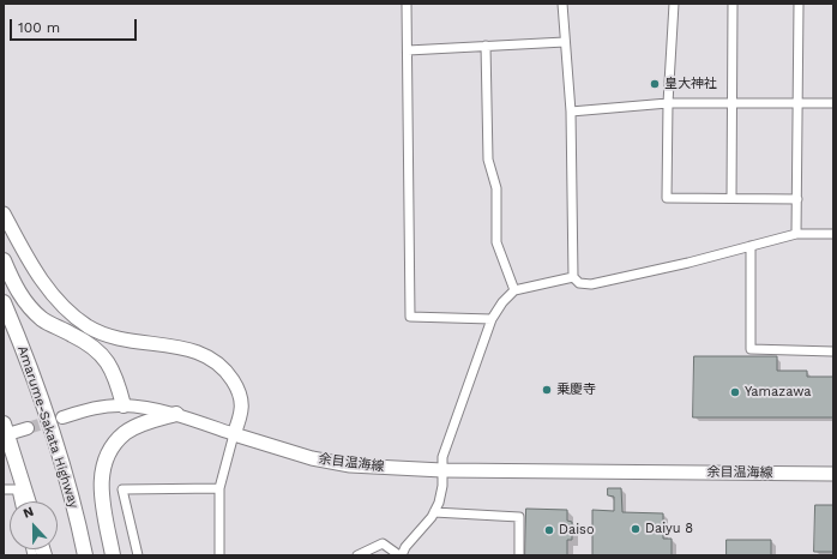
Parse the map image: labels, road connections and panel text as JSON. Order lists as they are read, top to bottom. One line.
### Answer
{"streets":{"highway":["Amarume-Sakata Highway"],"main road":["余目温海線"]},"places":["皇大神社","乗慶寺","Yamazawa","Daiyu 8","Daiso"],"scale_bar":"100 m","north":"top"}
